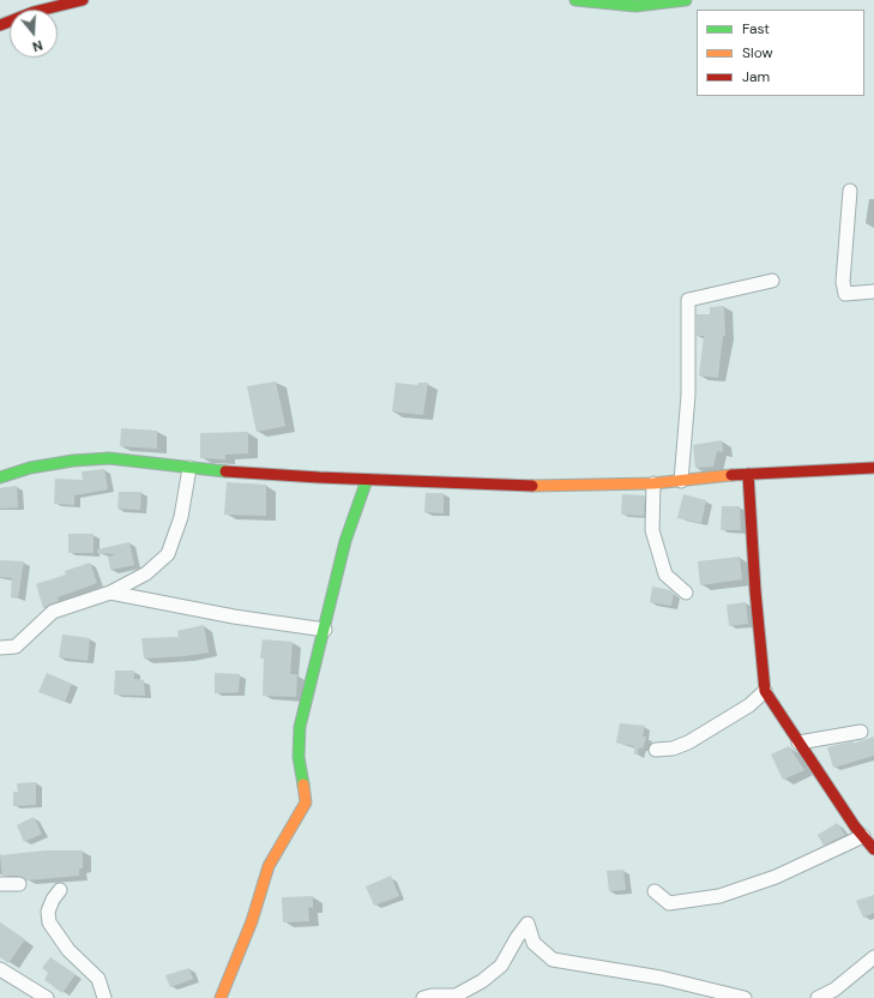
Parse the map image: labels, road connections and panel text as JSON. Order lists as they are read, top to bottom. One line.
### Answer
{"legend":["Fast","Slow","Jam"],"north":"bottom"}
